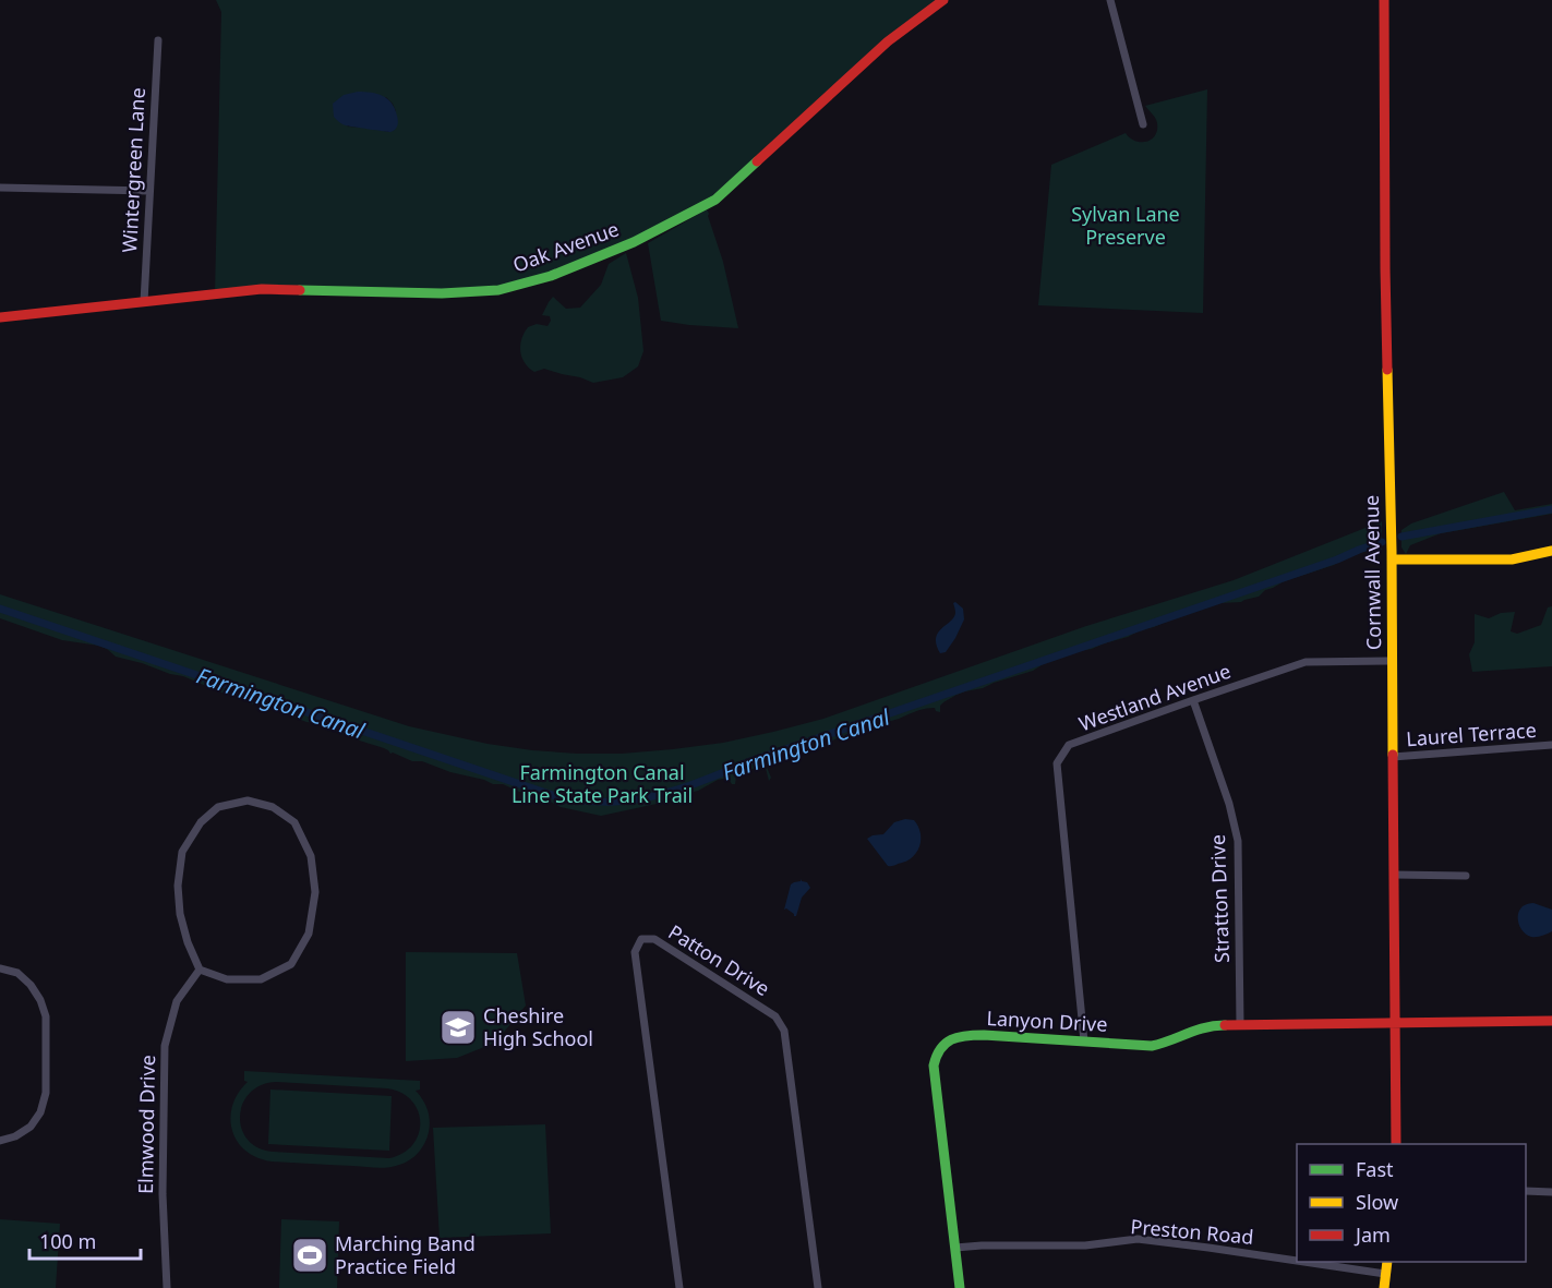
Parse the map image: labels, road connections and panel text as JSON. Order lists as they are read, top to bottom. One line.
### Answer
{"streets":{"street":["Wintergreen Lane","Oak Avenue","Cornwall Avenue","Westland Avenue","Laurel Terrace","Stratton Drive","Patton Drive","Lanyon Drive","Elmwood Drive","Preston Road"]},"crossings":[["Wintergreen Lane","Oak Avenue"],["Cornwall Avenue","Westland Avenue"],["Cornwall Avenue","Laurel Terrace"],["Cornwall Avenue","Lanyon Drive"],["Westland Avenue","Stratton Drive"],["Westland Avenue","Lanyon Drive"],["Stratton Drive","Lanyon Drive"],["Lanyon Drive","Preston Road"]],"water":["Farmington Canal"],"parks":["Sylvan Lane Preserve","Farmington Canal Line State Park Trail"],"places":{"school or university":["Cheshire High School"],"sports":["Marching Band Practice Field"]},"legend":["Fast","Slow","Jam"],"scale_bar":"100 m"}
